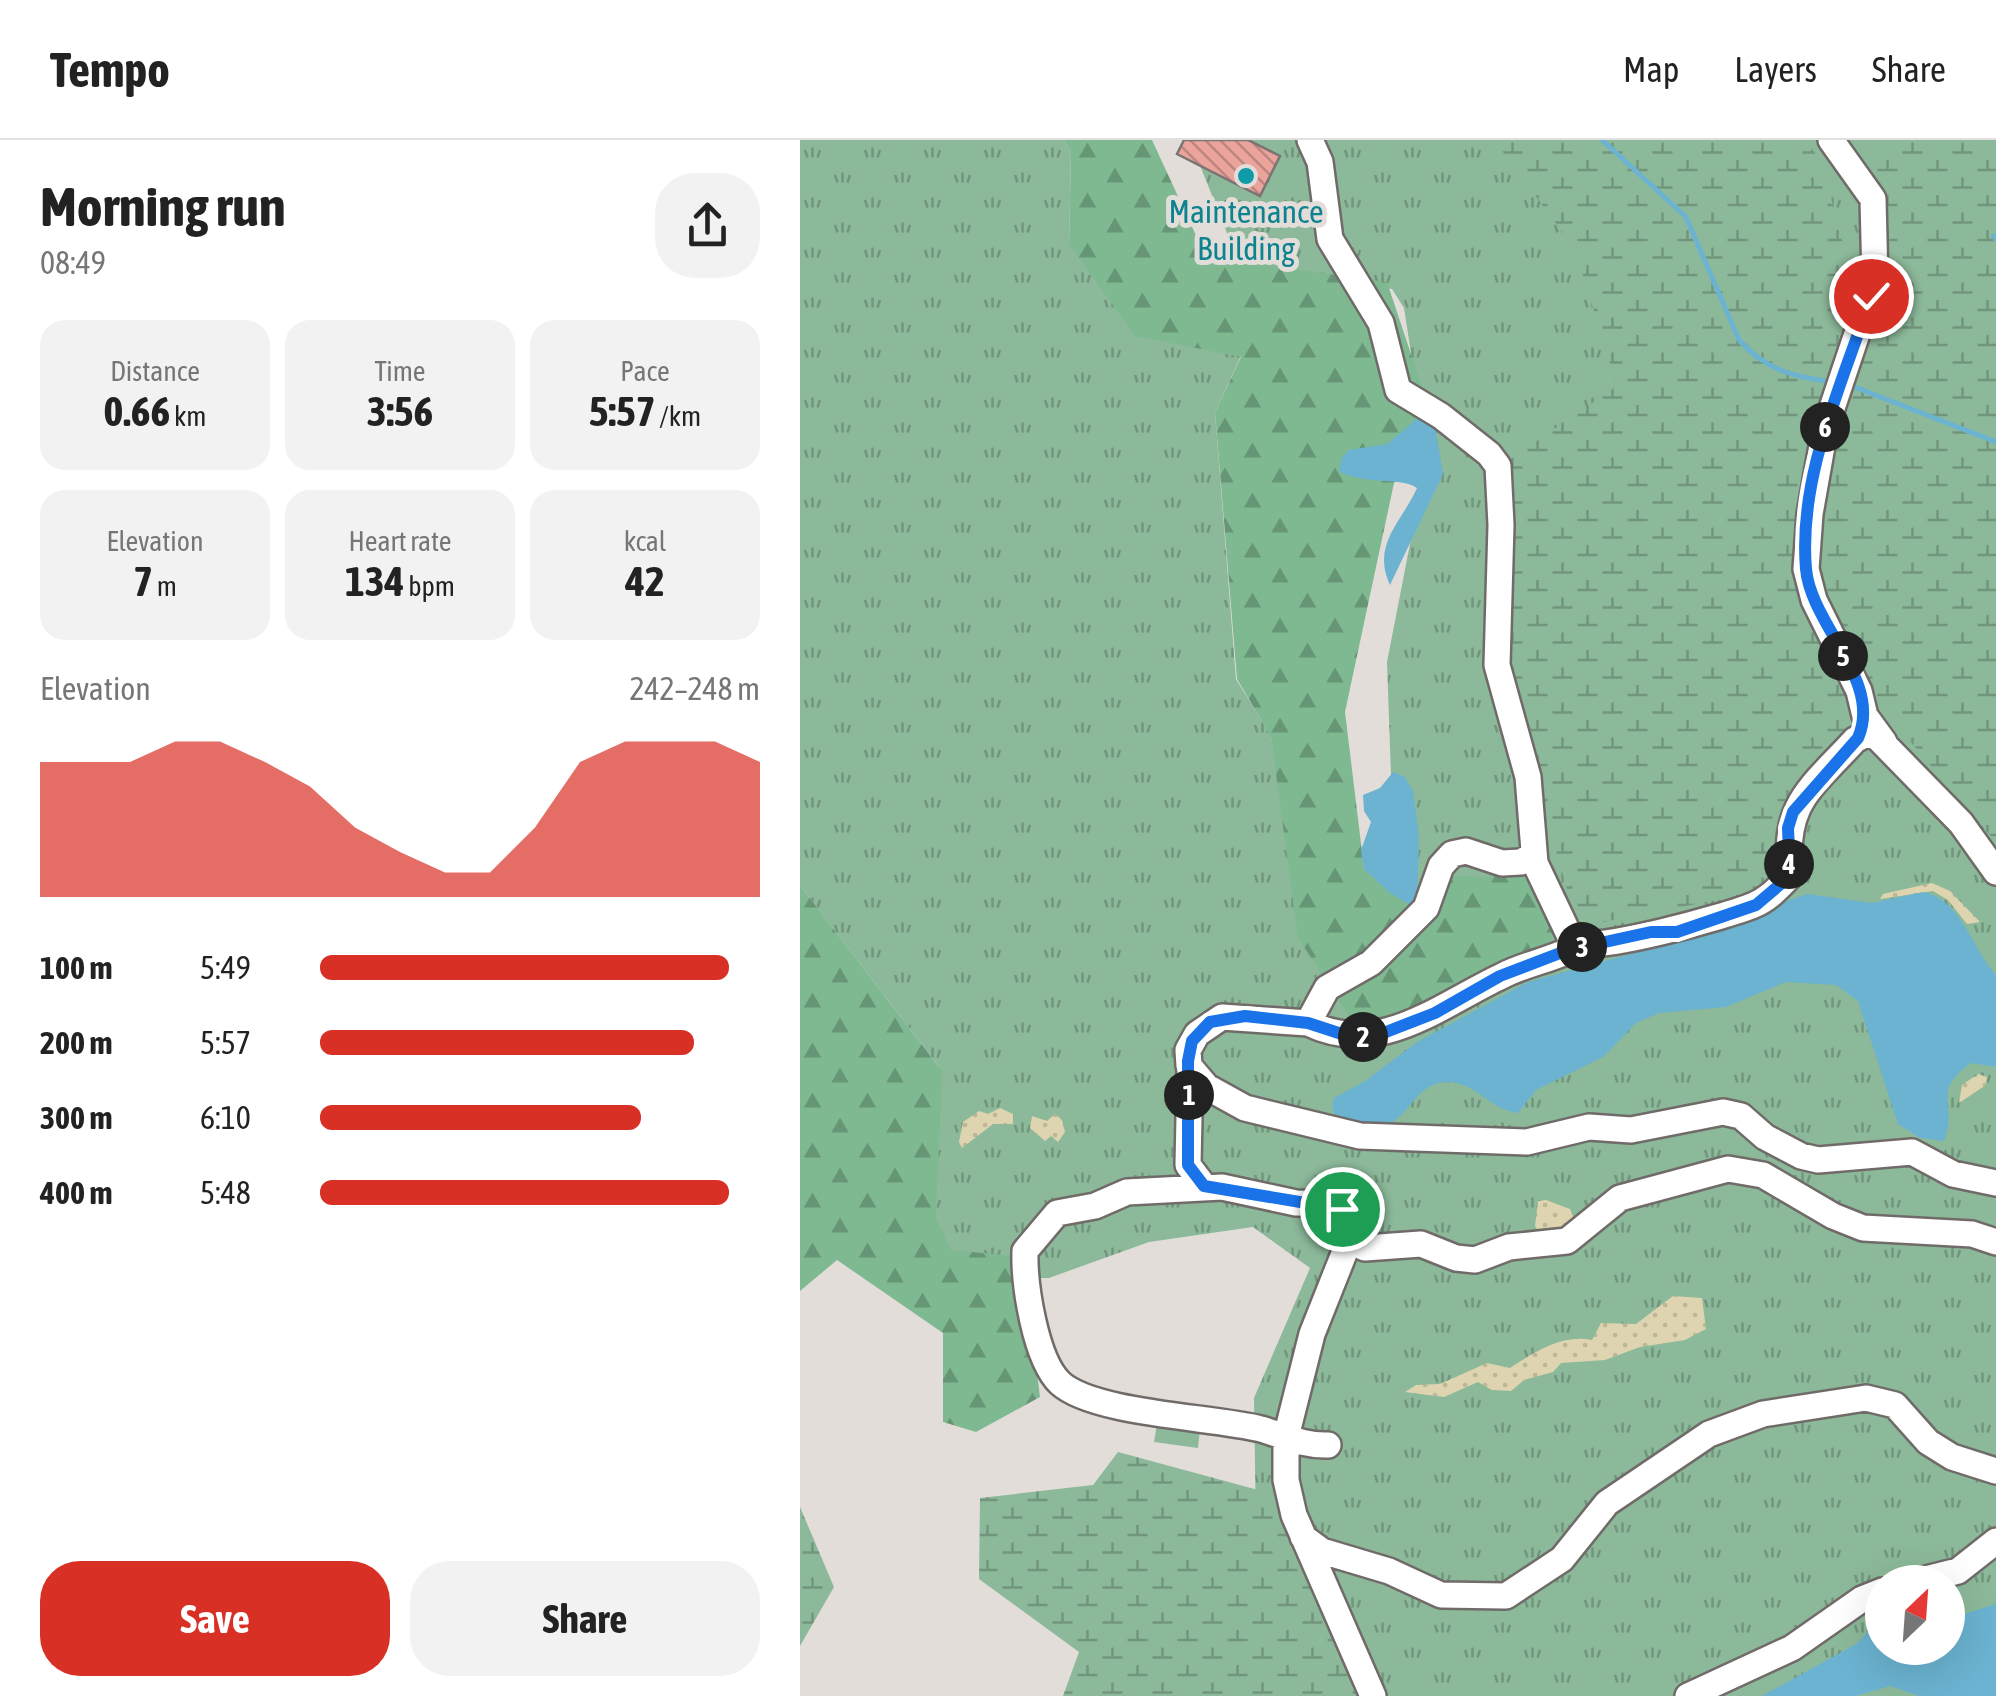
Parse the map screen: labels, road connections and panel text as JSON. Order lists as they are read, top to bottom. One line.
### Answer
{"places":["Maintenance Building"],"north":"top right","page":{"header":"Tempo","nav":["Map","Layers","Share"],"heading":["Morning run","08:49"],"stats":[["Distance","0.66 km"],["Time","3:56"],["Pace","5:57 /km"],["Elevation","7 m"],["Heart rate","134 bpm"],["kcal","42"]],"pins":["6","5","4","3","2","1"],"chart":["Elevation","242–248 m"],"list":[{"name":"100 m","note":"5:49"},{"name":"200 m","note":"5:57"},{"name":"300 m","note":"6:10"},{"name":"400 m","note":"5:48"}],"buttons":["Save","Share"]}}
